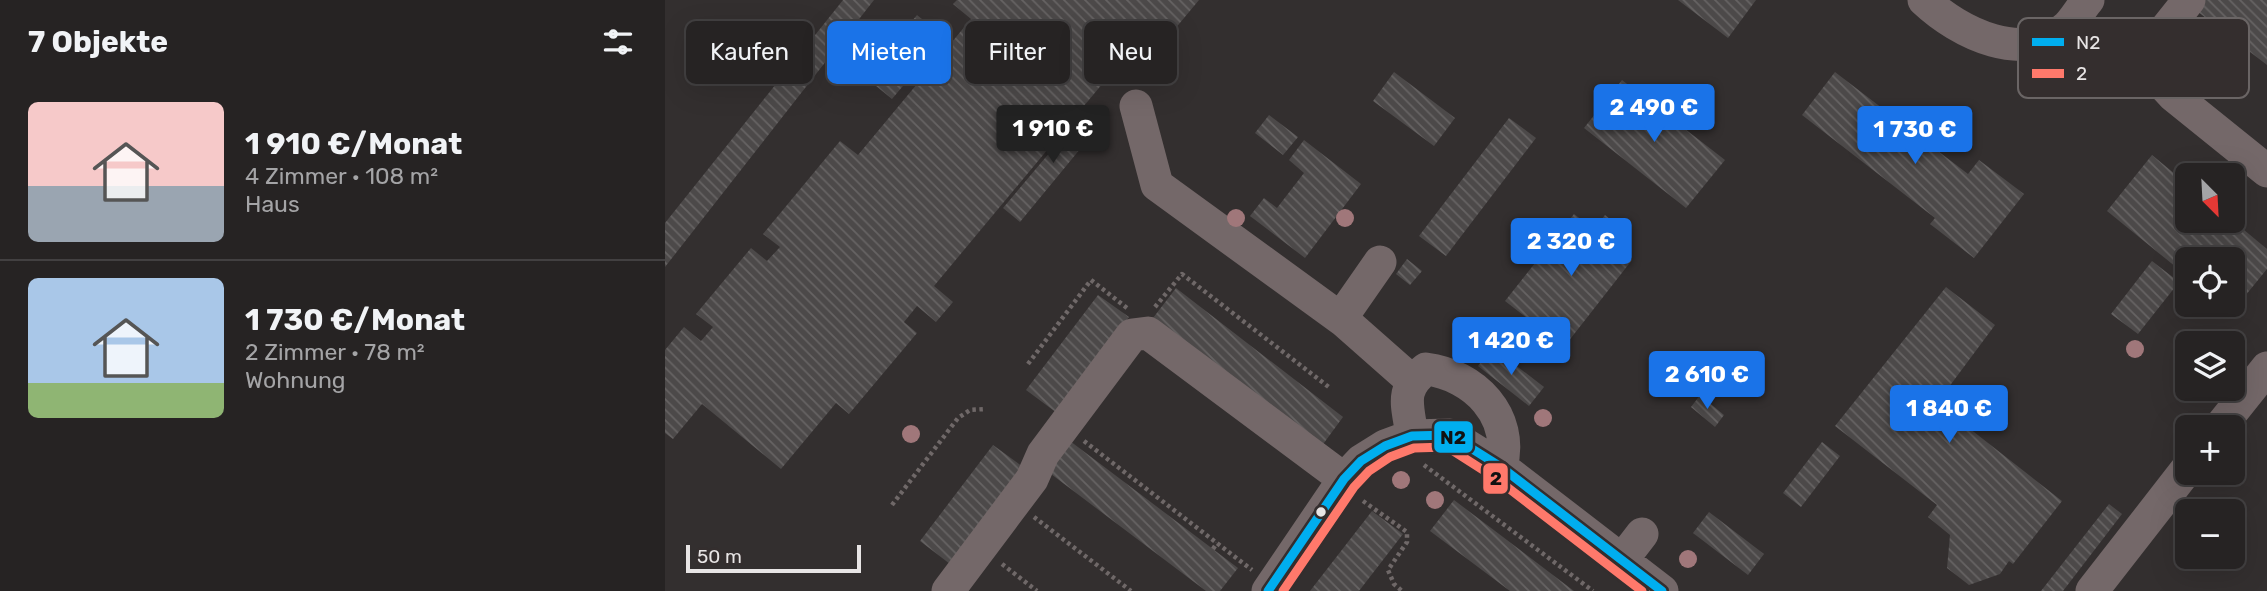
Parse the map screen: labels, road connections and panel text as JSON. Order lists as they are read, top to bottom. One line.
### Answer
{"lines":["transit line N2","transit line 2"],"legend":["N2","2"],"scale_bar":"50 m","north":"bottom right","page":{"heading":"7 Objekte","chip":["Kaufen","Mieten","Filter","Neu"],"list":[{"name":"1 910 €/Monat","note":"4 Zimmer · 108 m² · Haus"},{"name":"1 730 €/Monat","note":"2 Zimmer · 78 m² · Wohnung"}],"price":["2 490 €","1 910 €","1 730 €","2 320 €","1 420 €","2 610 €","1 840 €"],"map_buttons":["+","−"],"scale":"50 m"}}
